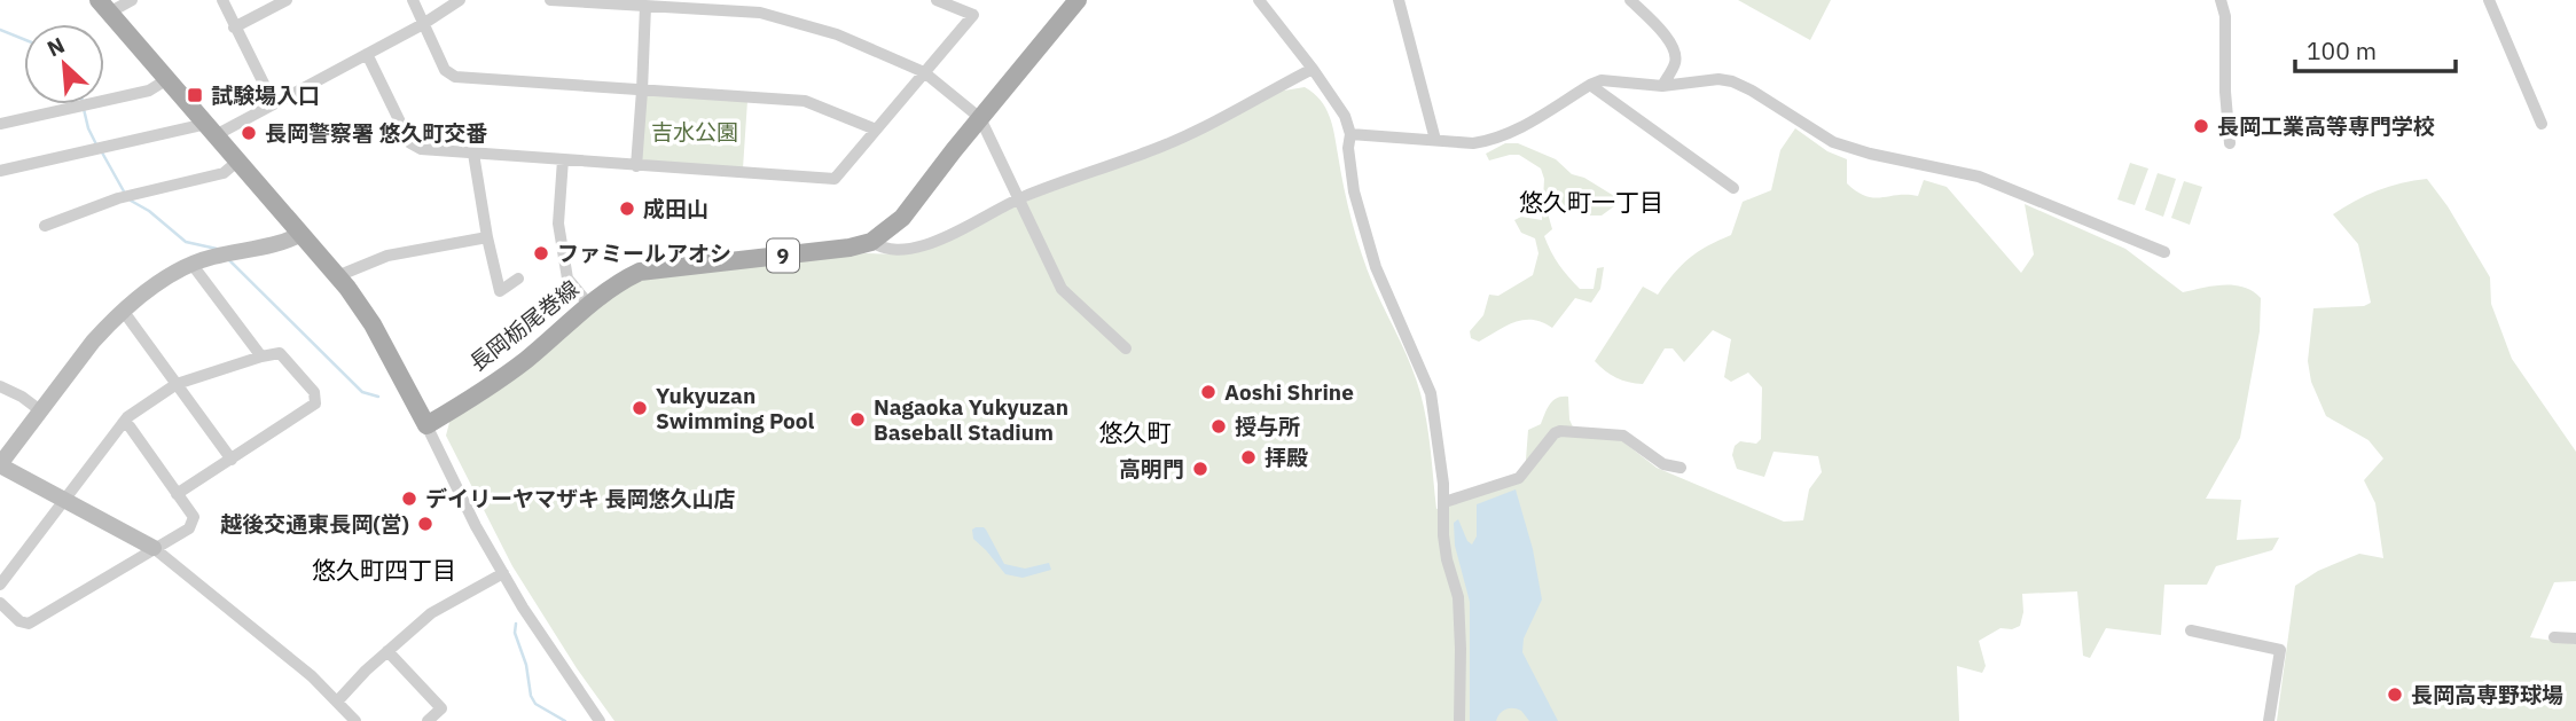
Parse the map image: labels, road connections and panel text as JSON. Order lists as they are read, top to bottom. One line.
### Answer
{"streets":{"main road":["9","長岡栃尾巻線"]},"districts":["悠久町一丁目","悠久町","悠久町四丁目"],"parks":["吉水公園"],"places":{"transit":["試験場入口"],"other":["長岡工業高等専門学校","長岡警察署 悠久町交番","成田山","ファミールアオシ","Aoshi Shrine","Yukyuzan Swimming Pool","Nagaoka Yukyuzan Baseball Stadium","授与所","拝殿","高明門","デイリーヤマザキ 長岡悠久山店","越後交通東長岡(営)","長岡高専野球場"]},"scale_bar":"100 m","north":"top left"}
